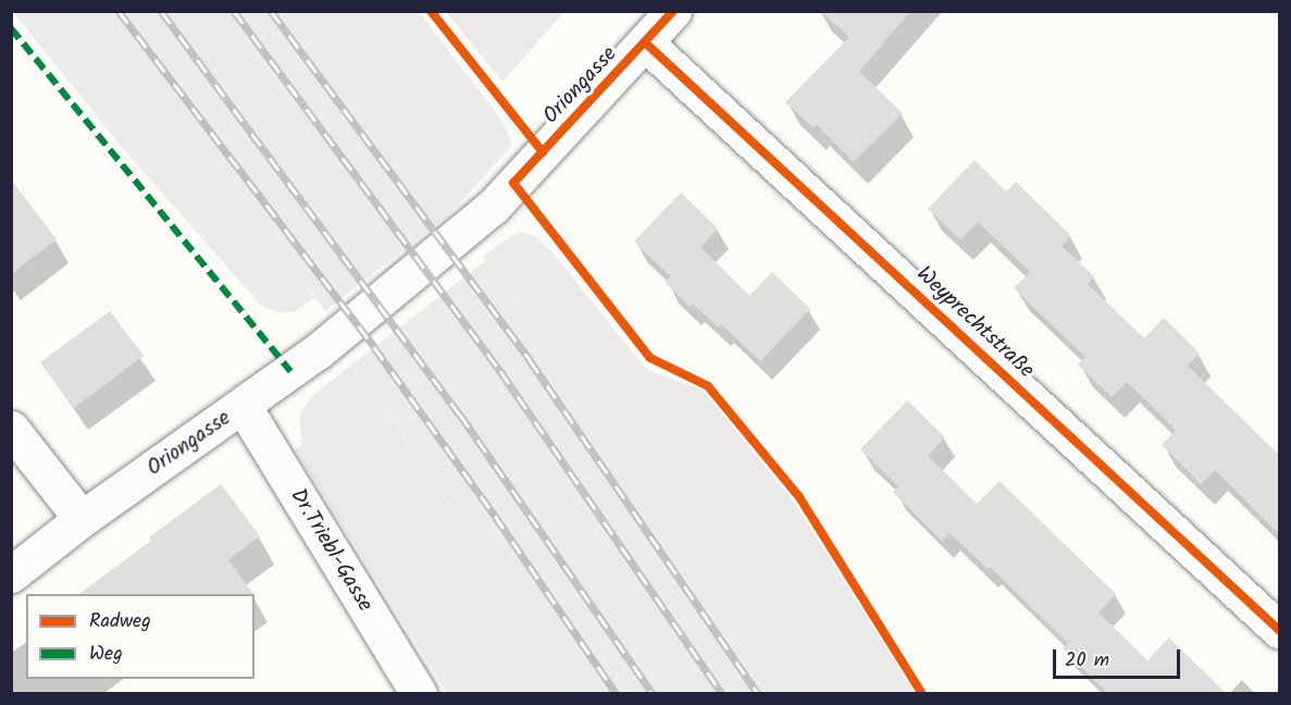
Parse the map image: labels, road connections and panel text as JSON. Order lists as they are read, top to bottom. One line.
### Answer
{"streets":{"street":["Oriongasse","Weyprechtstraße","Dr.Triebl-Gasse"]},"crossings":[["Oriongasse","Weyprechtstraße"],["Oriongasse","Dr.Triebl-Gasse"]],"legend":["Radweg","Weg"],"scale_bar":"20 m"}
